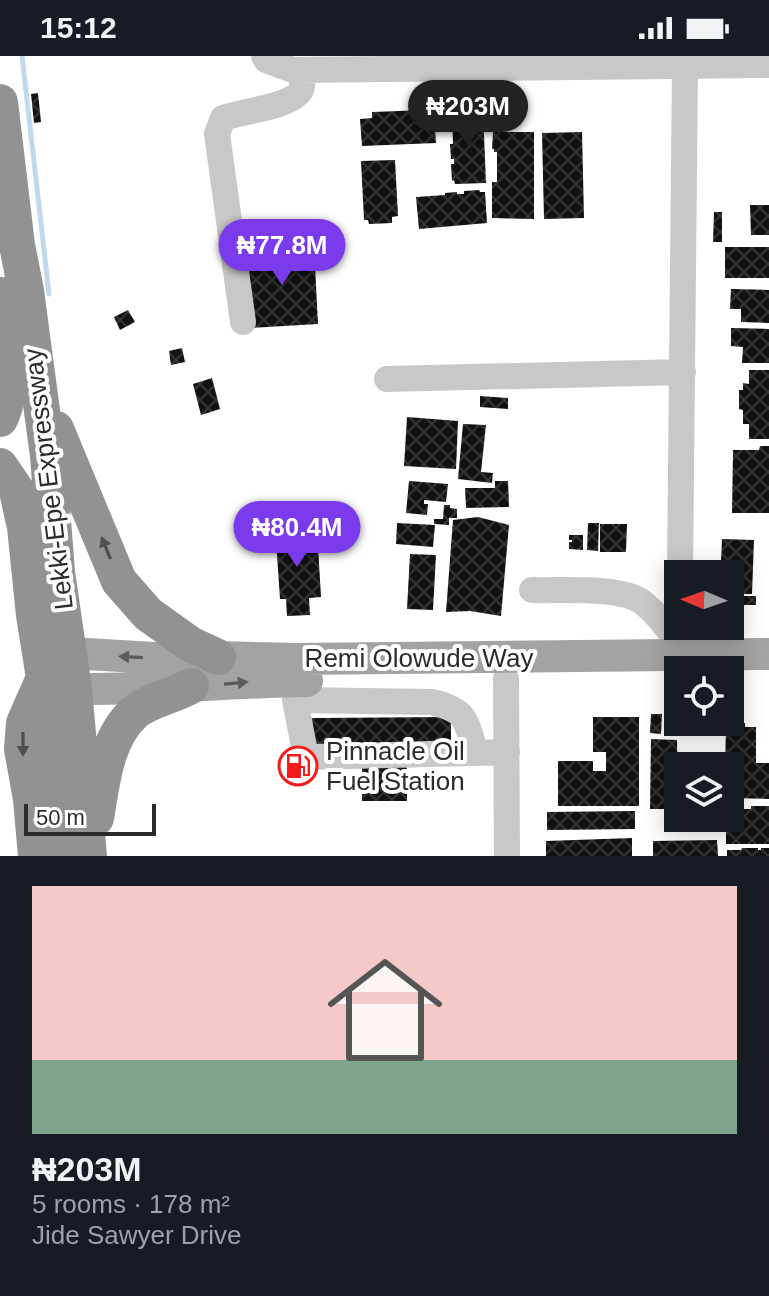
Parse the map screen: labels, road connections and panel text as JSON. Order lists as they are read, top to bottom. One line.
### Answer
{"streets":{"highway":["Lekki-Epe Expressway"],"main road":["Remi Olowude Way"]},"crossings":[["Lekki-Epe Expressway","Remi Olowude Way"]],"places":{"fuel station":["Pinnacle Oil Fuel Station"]},"scale_bar":"50 m","north":"left","page":{"status":"15:12","price":["₦203M","₦77.8M","₦80.4M"],"scale":"50 m","list":[{"name":"₦203M","note":"5 rooms · 178 m² · Jide Sawyer Drive"}]}}
